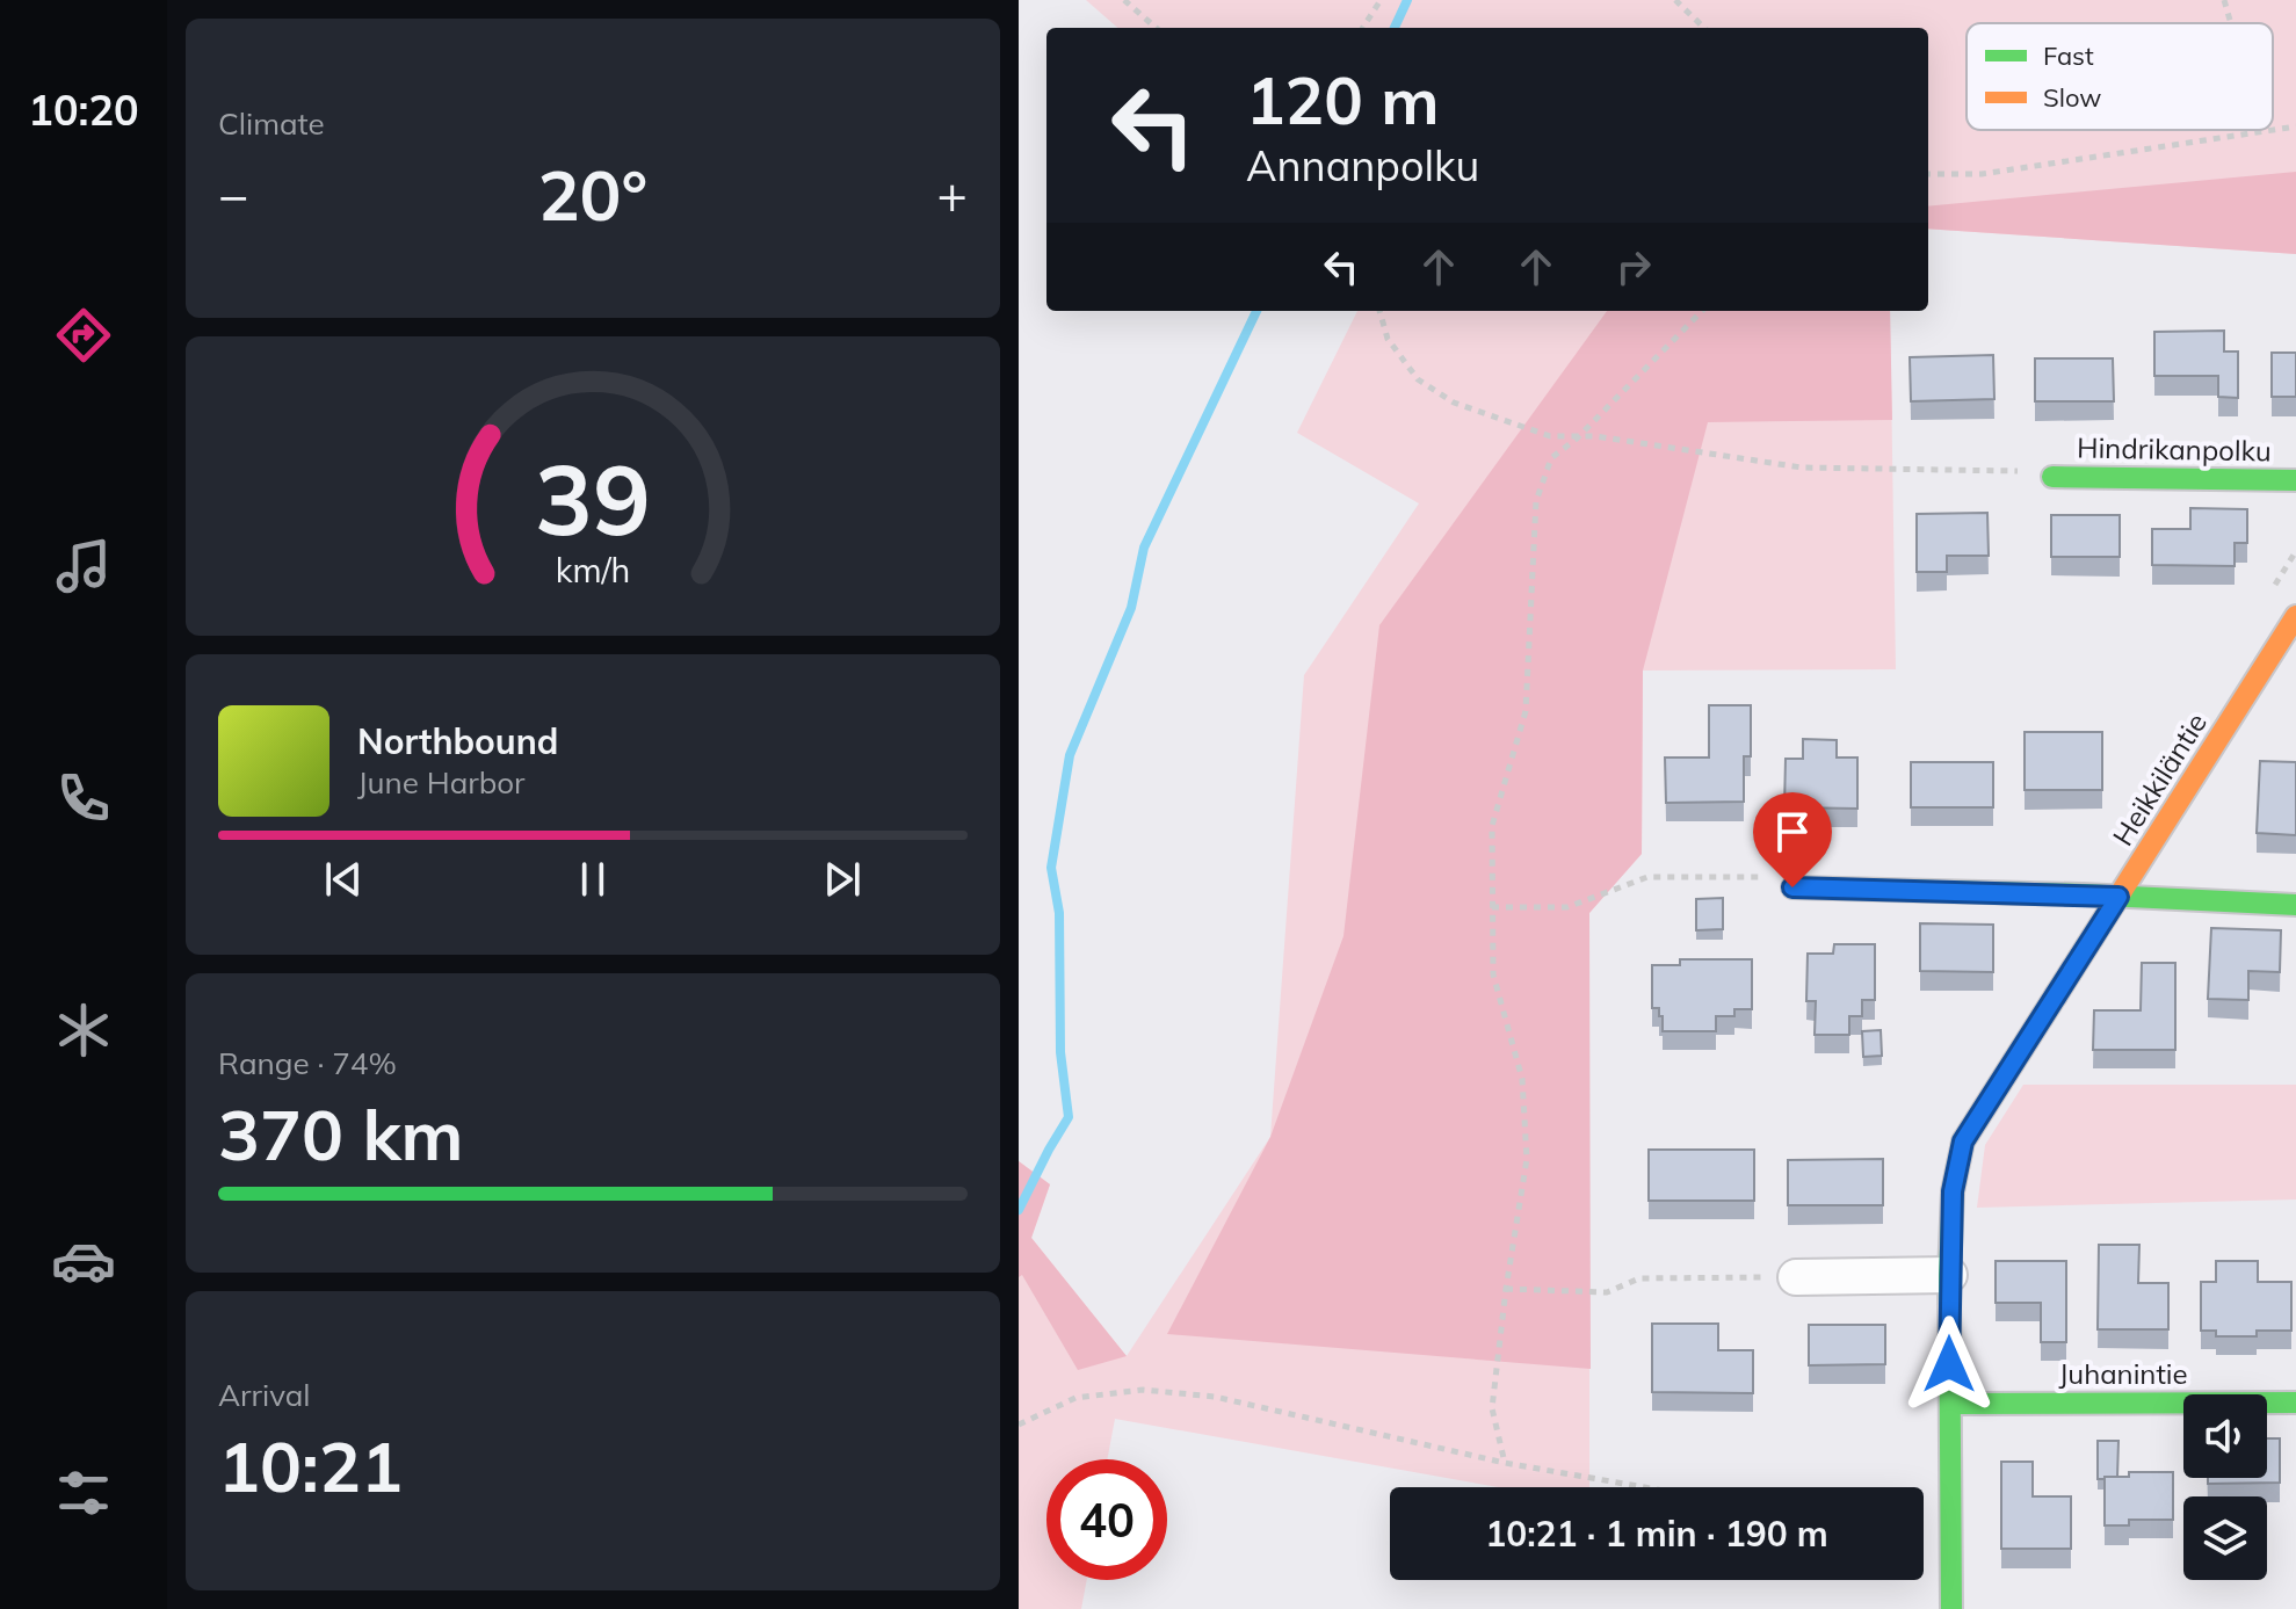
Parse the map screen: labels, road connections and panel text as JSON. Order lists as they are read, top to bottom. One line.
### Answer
{"streets":{"street":["Hindrikanpolku","Heikkiläntie","Juhanintie"]},"crossings":[["Heikkiläntie","Juhanintie"]],"legend":["Fast","Slow"],"page":{"tabs":"10:20","tile":["Climate",["Range · 74%","370 km"],["Arrival","10:21"]],"turn":["120 m","Annanpolku"],"heat":["−","20°","+"],"song":["Northbound","June Harbor"],"limit":"40","trip":"10:21 · 1 min · 190 m","gauge":["39","km/h"]}}
